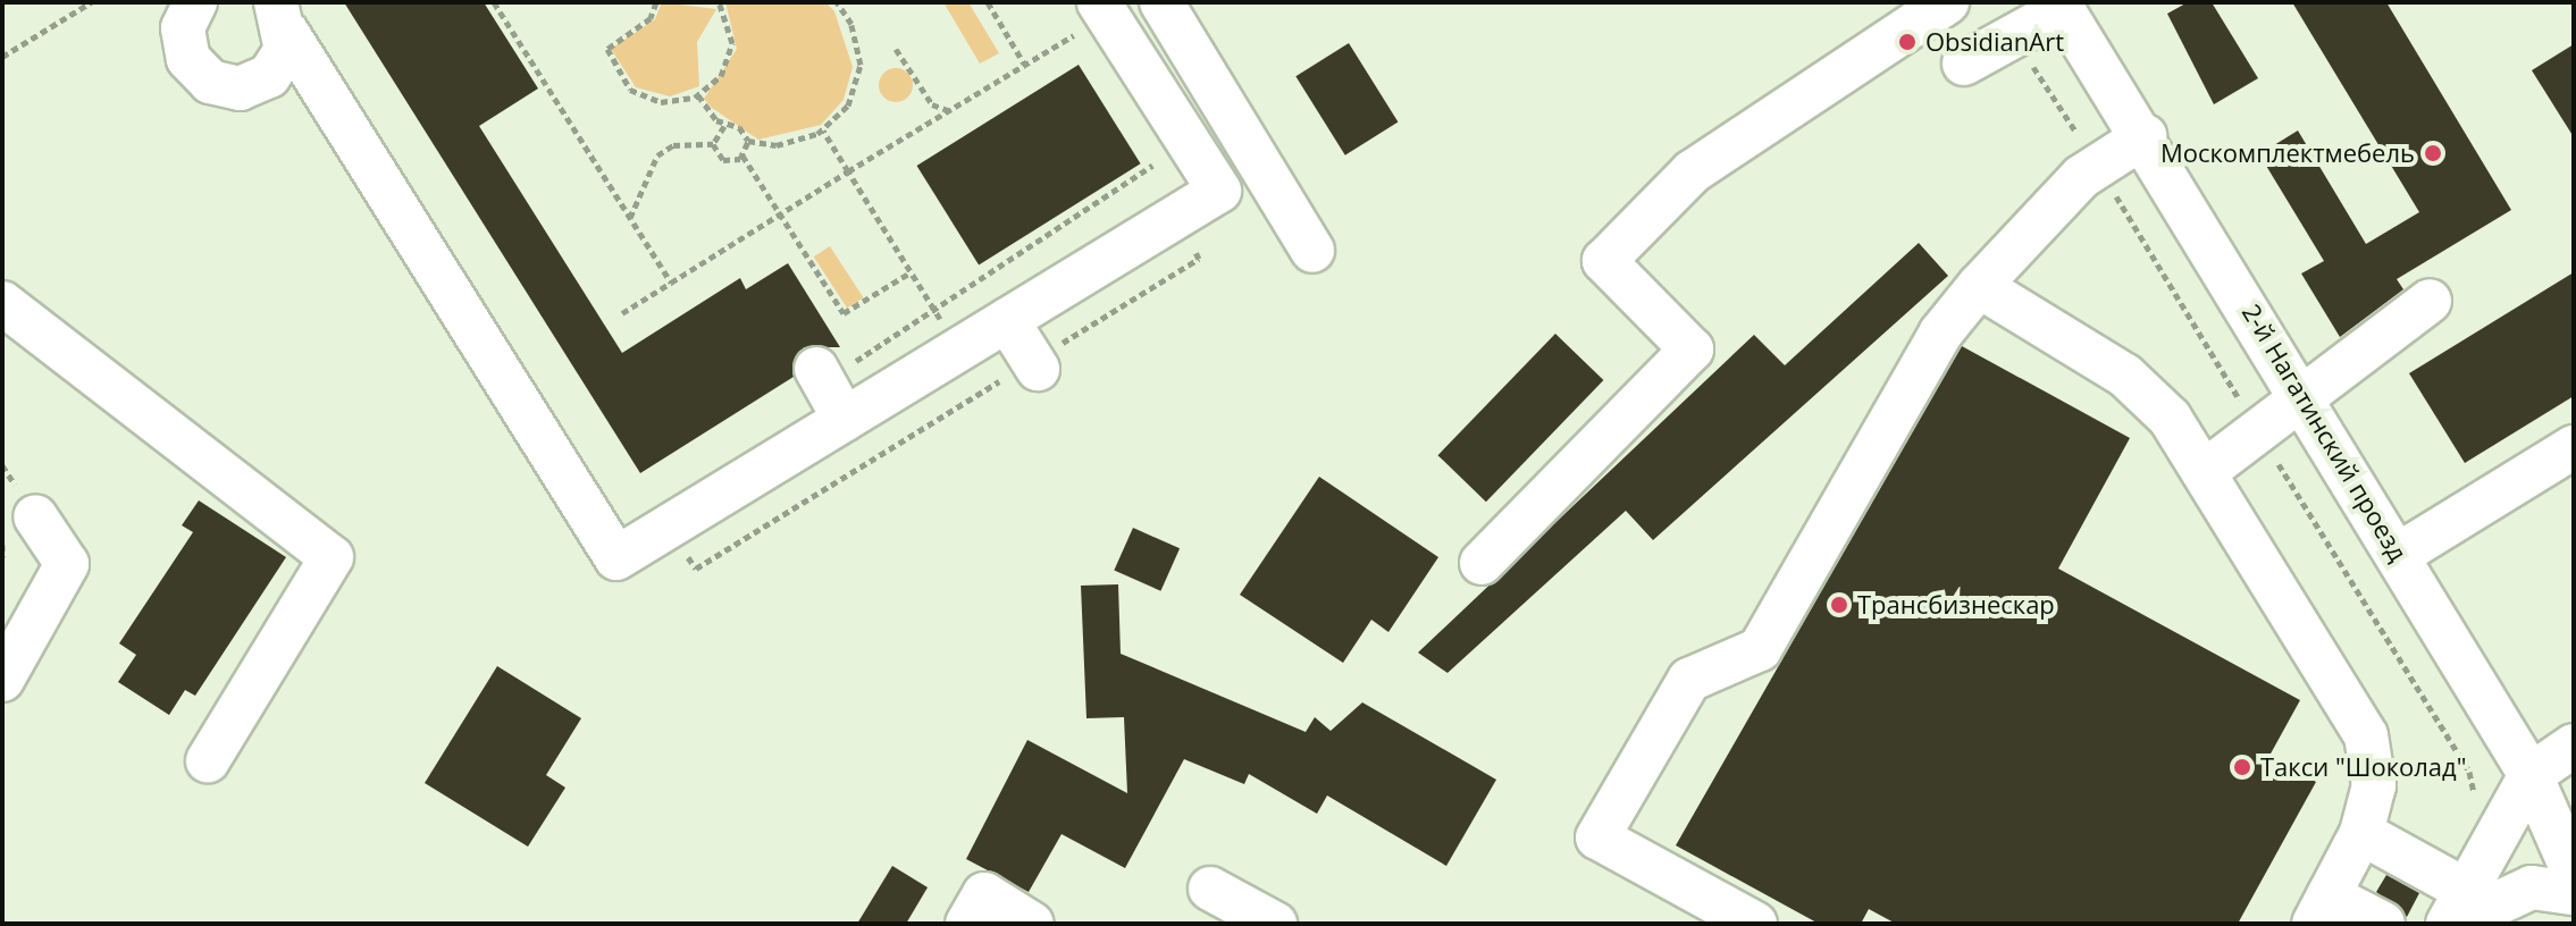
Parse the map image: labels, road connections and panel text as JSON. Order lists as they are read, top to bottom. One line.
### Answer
{"streets":{"street":["2-й Нагатинский проезд"]},"places":["ObsidianArt","Москомплектмебель","Трансбизнескар","Такси \"Шоколад\""]}
